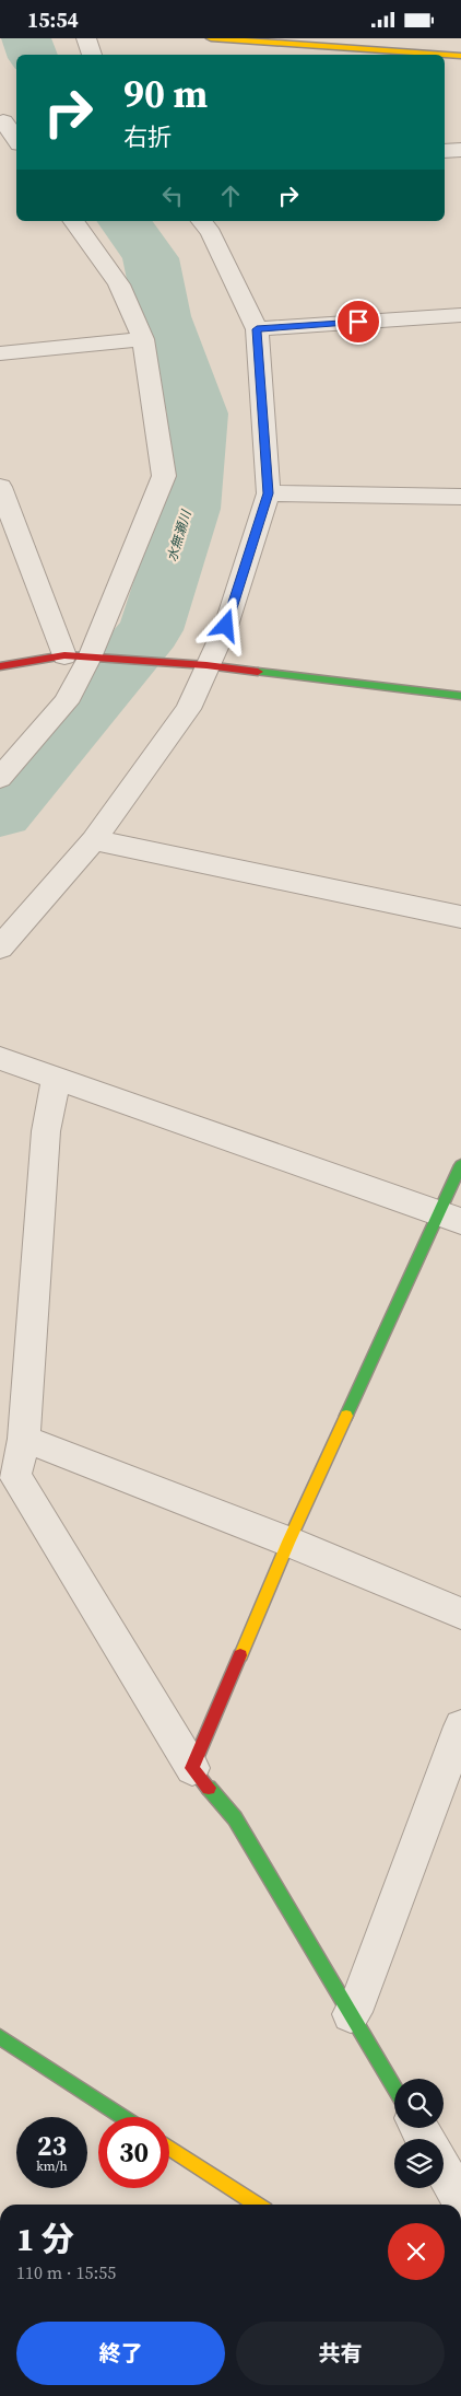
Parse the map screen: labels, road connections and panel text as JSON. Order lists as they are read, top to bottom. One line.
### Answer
{"water":["水無瀬川"],"page":{"status":"15:54","turn":["90 m","右折"],"speed":"23 km/h","limit":"30","heading":["1 分","110 m · 15:55"],"buttons":["終了","共有"]}}
